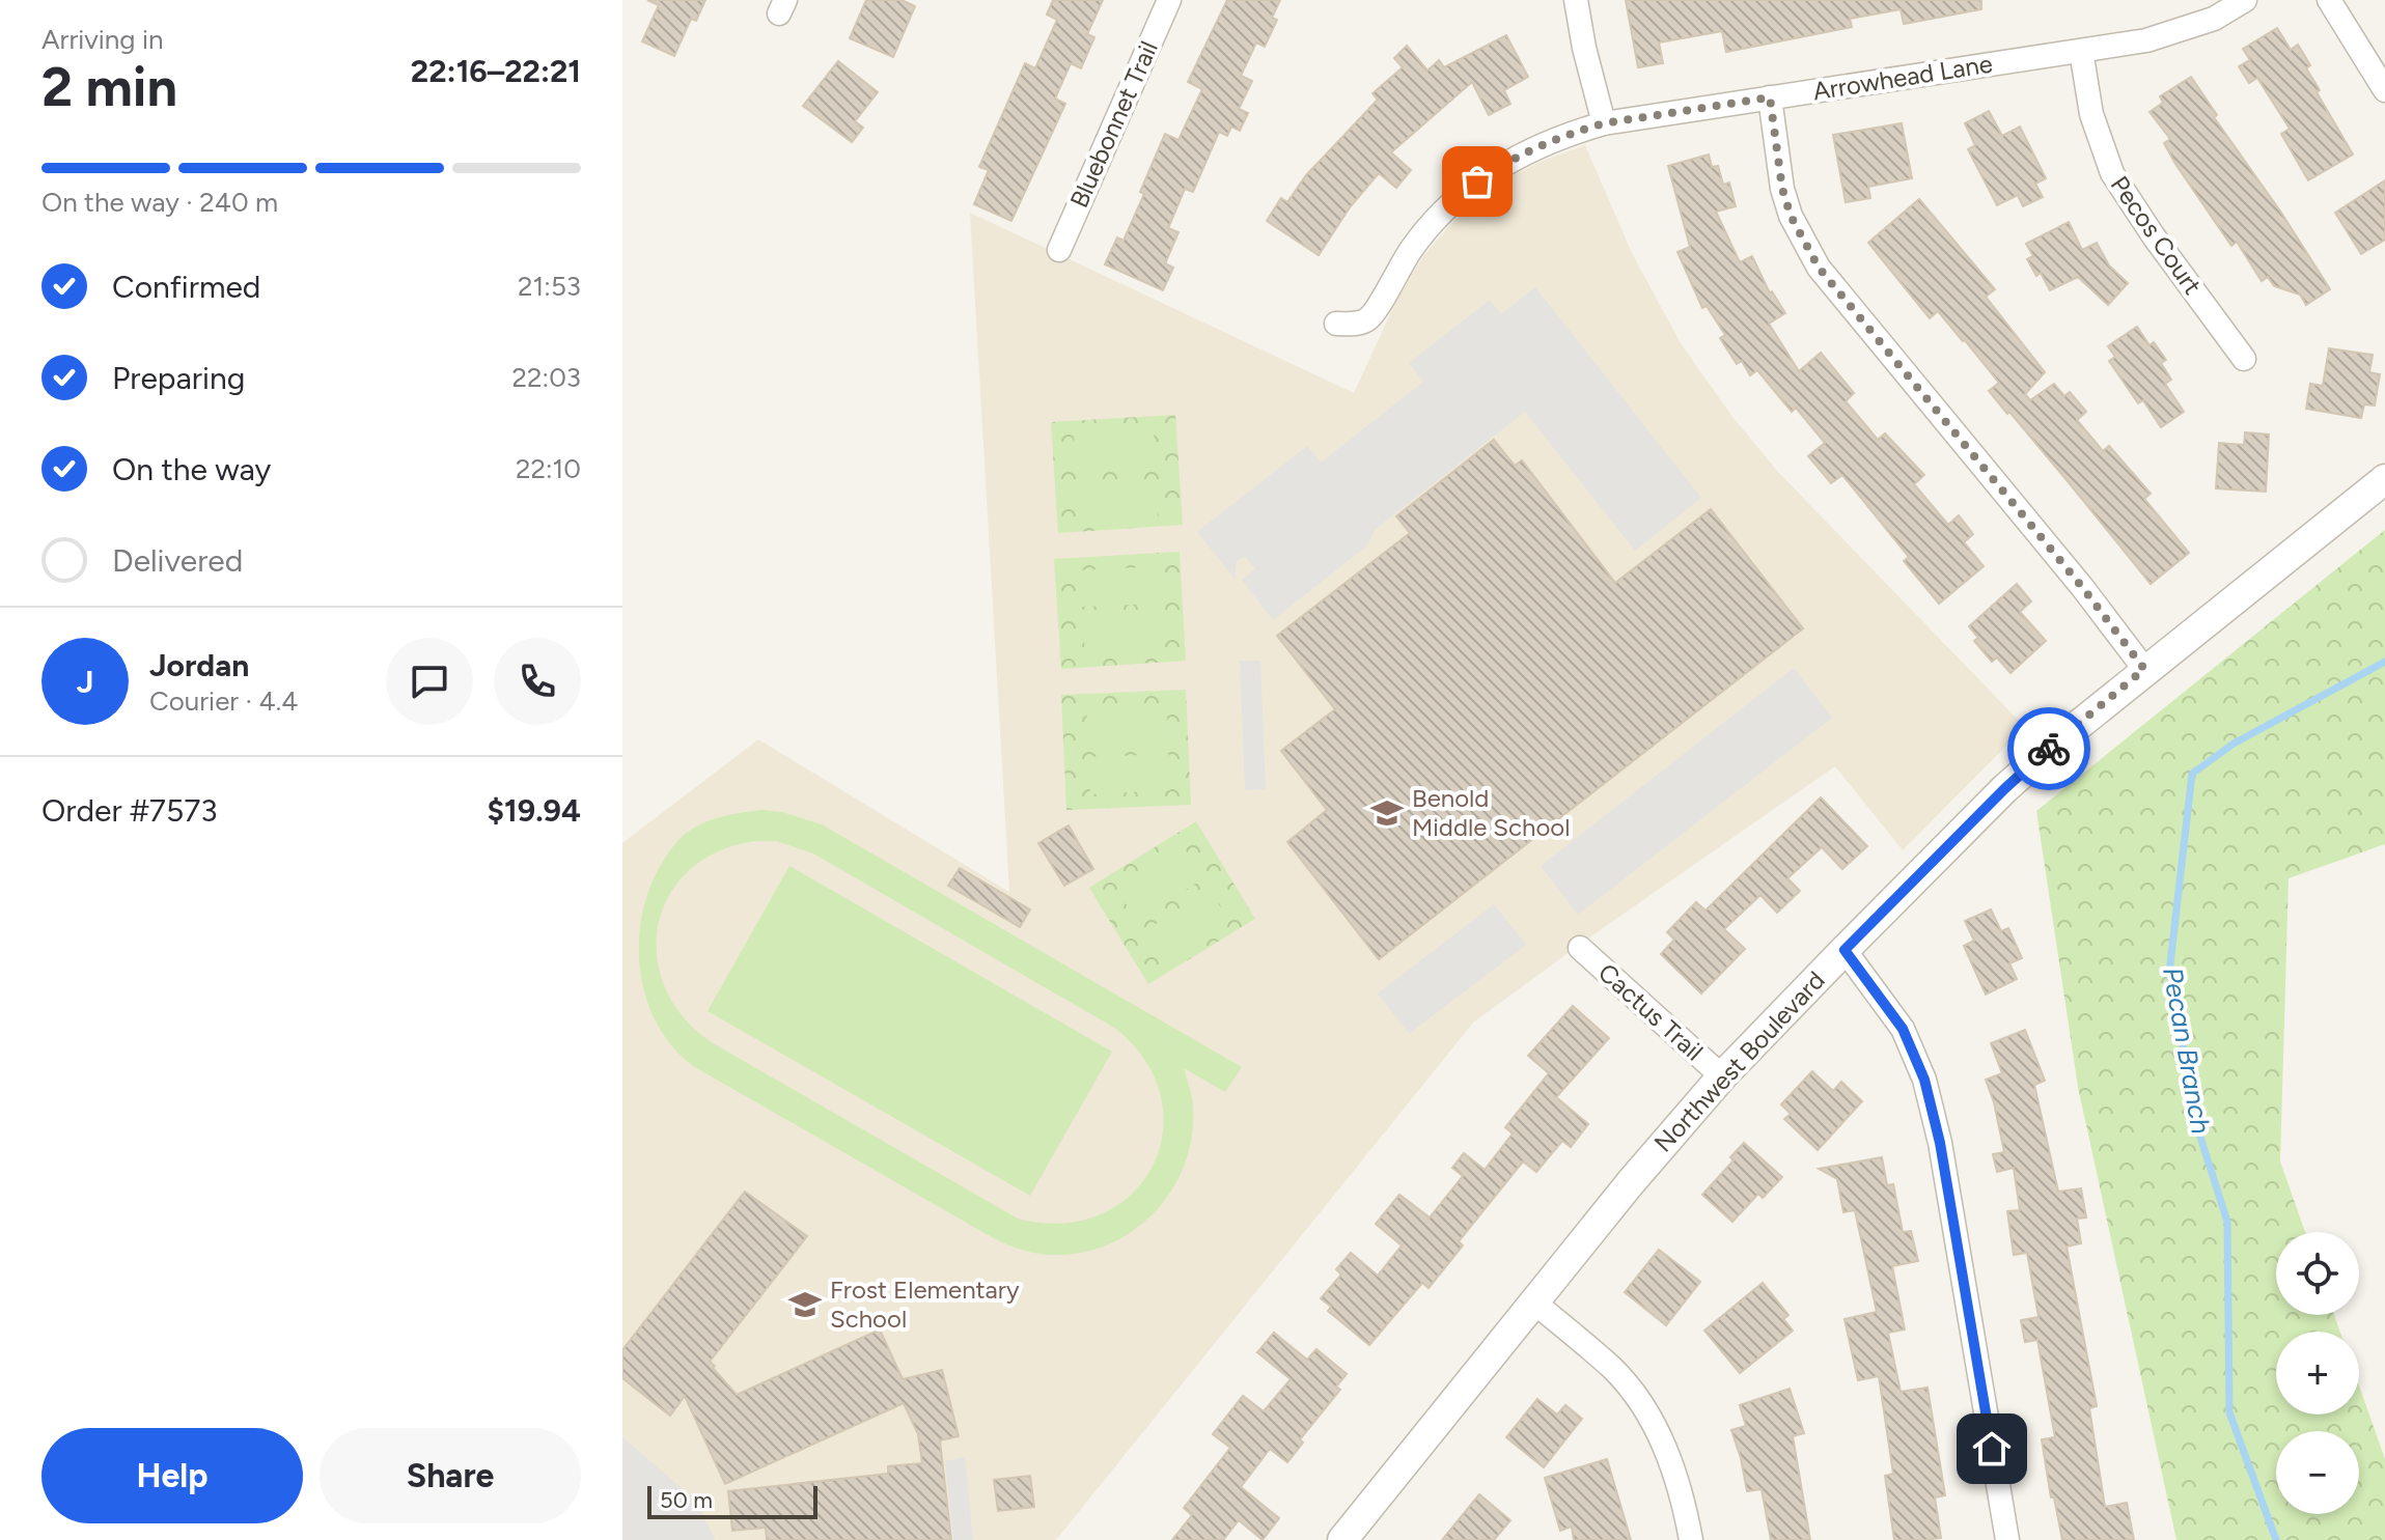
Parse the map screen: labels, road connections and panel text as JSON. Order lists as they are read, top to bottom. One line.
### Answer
{"streets":{"street":["Arrowhead Lane","Bluebonnet Trail","Pecos Court","Cactus Trail","Northwest Boulevard"]},"crossings":[["Arrowhead Lane","Pecos Court"],["Cactus Trail","Northwest Boulevard"]],"water":["Pecan Branch"],"places":{"school or university":["Benold Middle School","Frost Elementary School"]},"scale_bar":"50 m","page":{"heading":["2 min","Arriving in","22:16–22:21"],"panel":["Jordan","Courier · 4.4","Order #7573","$19.94"],"bar":"On the way · 240 m","list":[["Confirmed","21:53"],["Preparing","22:03"],["On the way","22:10"],"Delivered"],"round":"J","map_buttons":["+","−"],"buttons":["Help","Share"],"scale":"50 m"}}
